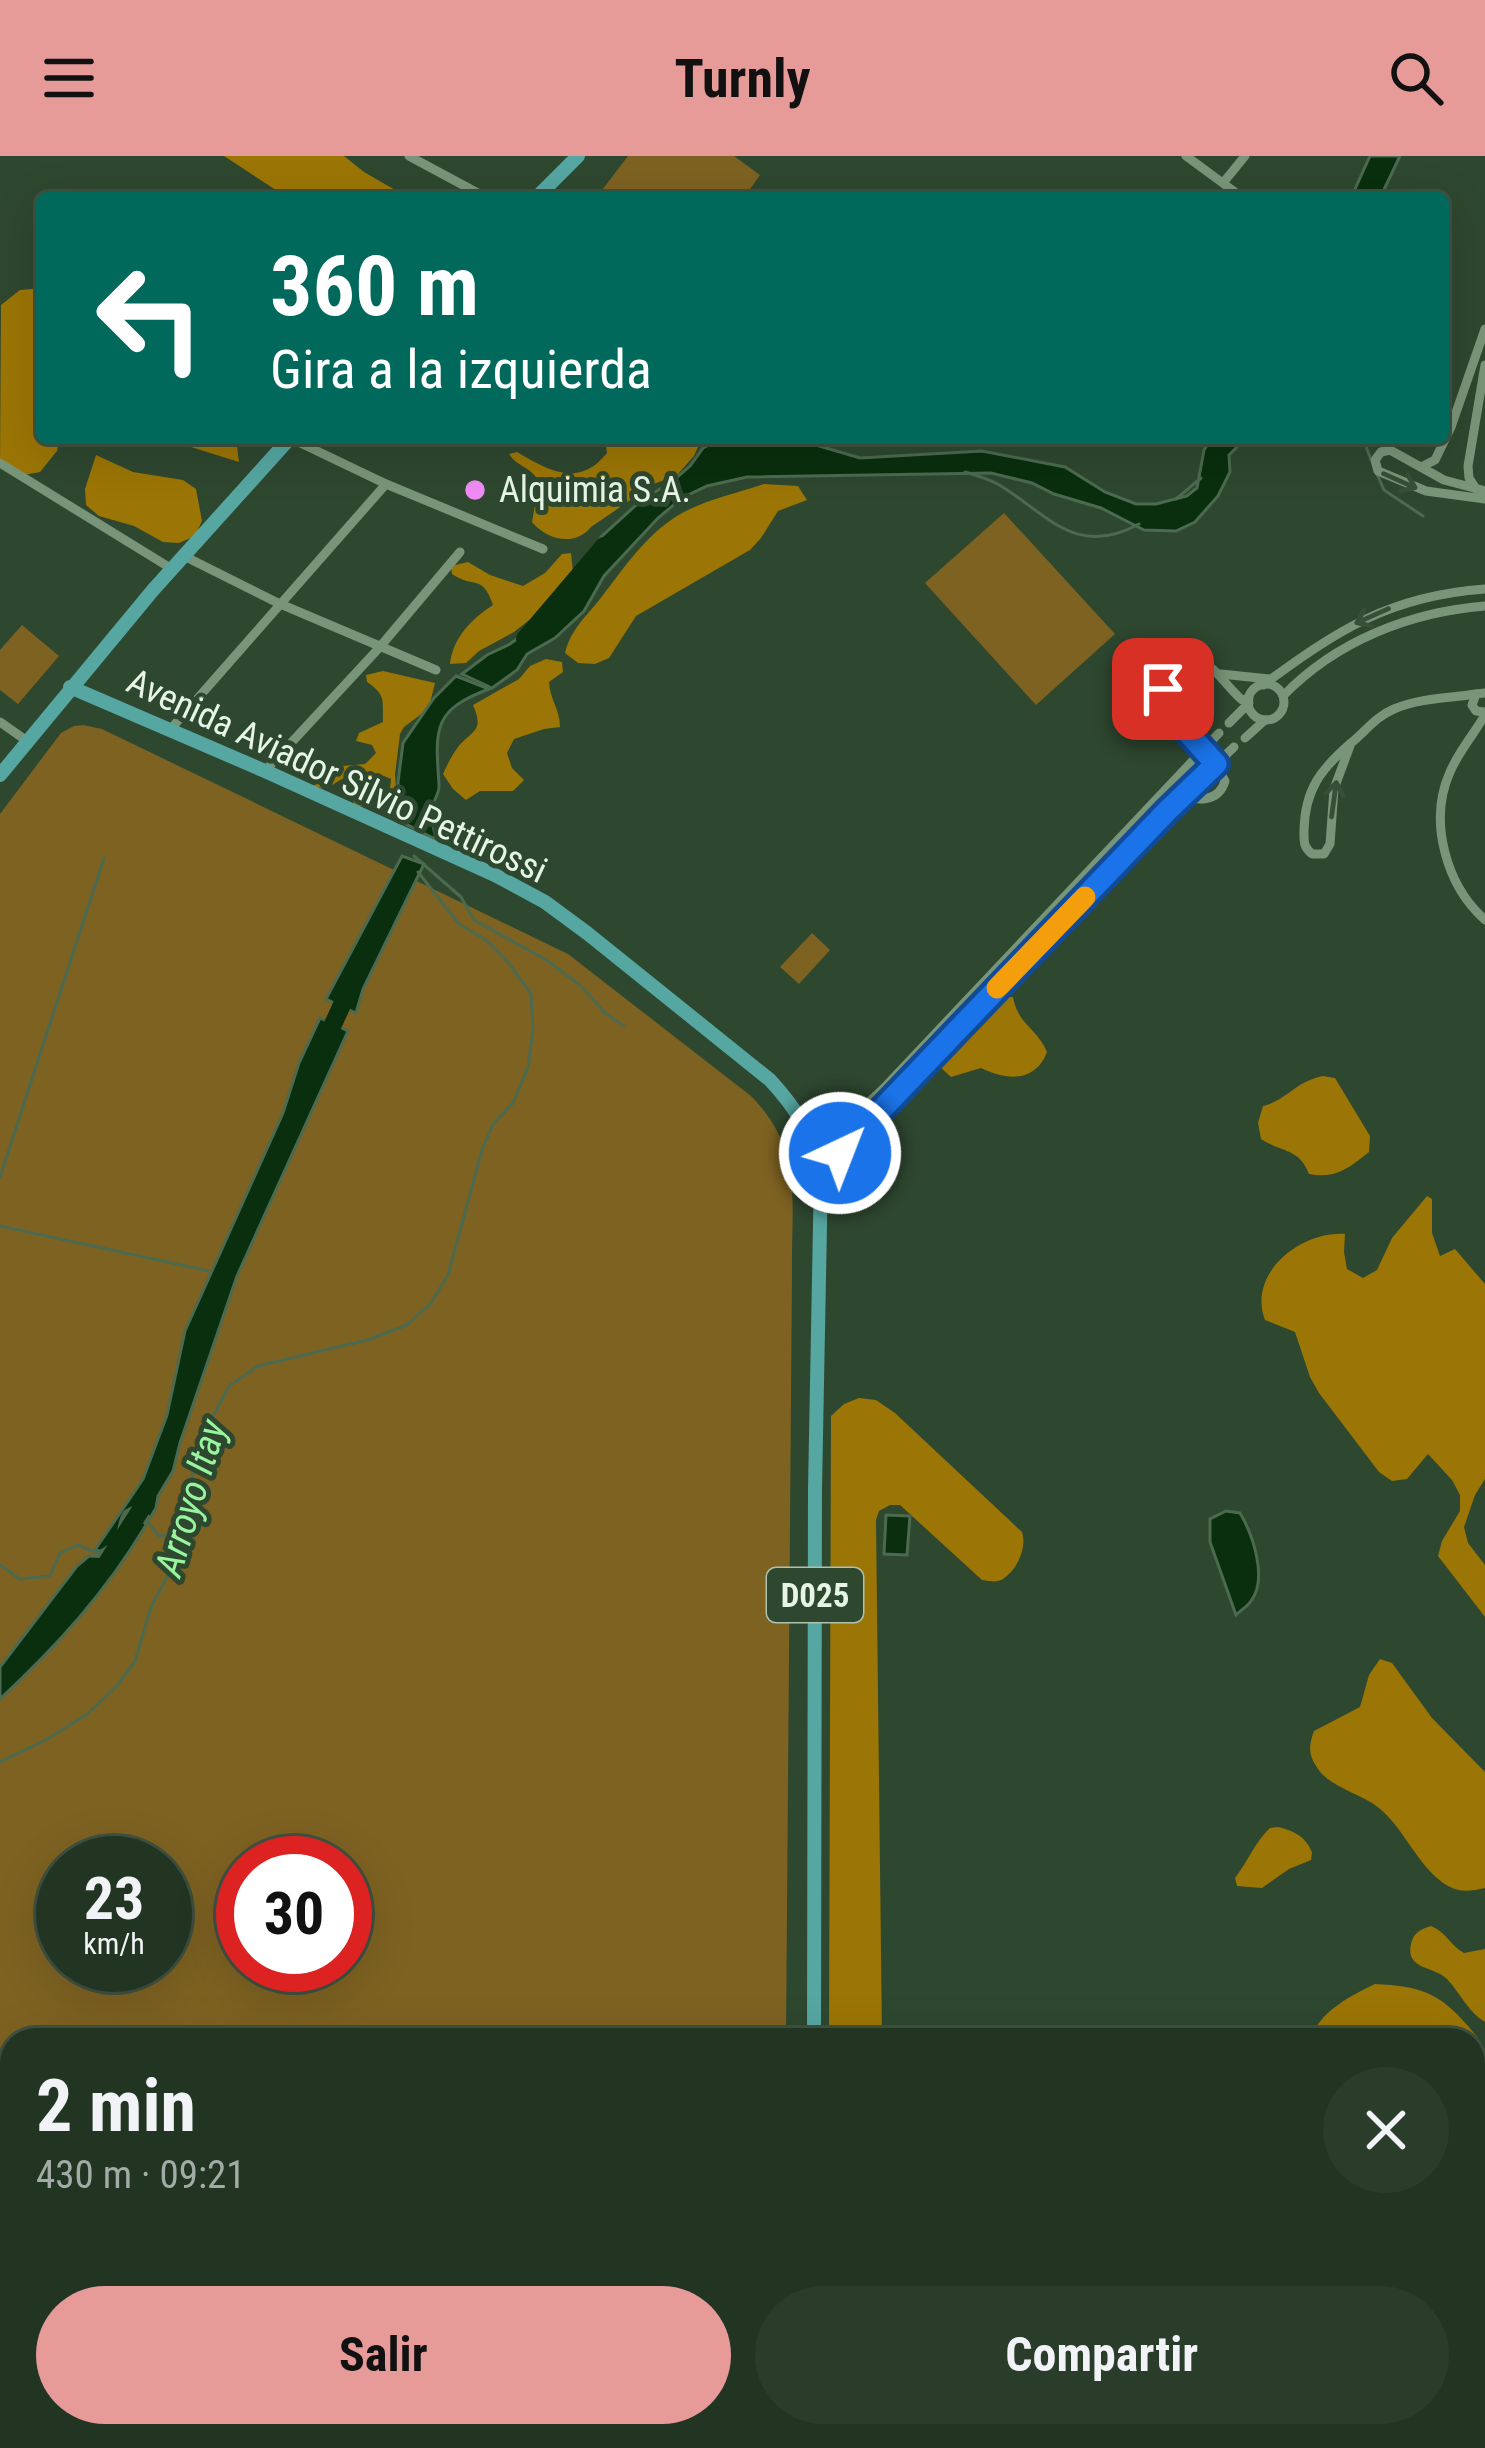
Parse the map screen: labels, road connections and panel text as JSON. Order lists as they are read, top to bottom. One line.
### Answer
{"streets":{"main road":["Avenida Aviador Silvio Pettirossi","D025"]},"water":["Arroyo Itay"],"places":["Alquimia S.A."],"page":{"header":"Turnly","turn":["360 m","Gira a la izquierda"],"speed":"23 km/h","limit":"30","heading":["2 min","430 m · 09:21"],"buttons":["Salir","Compartir"]}}
